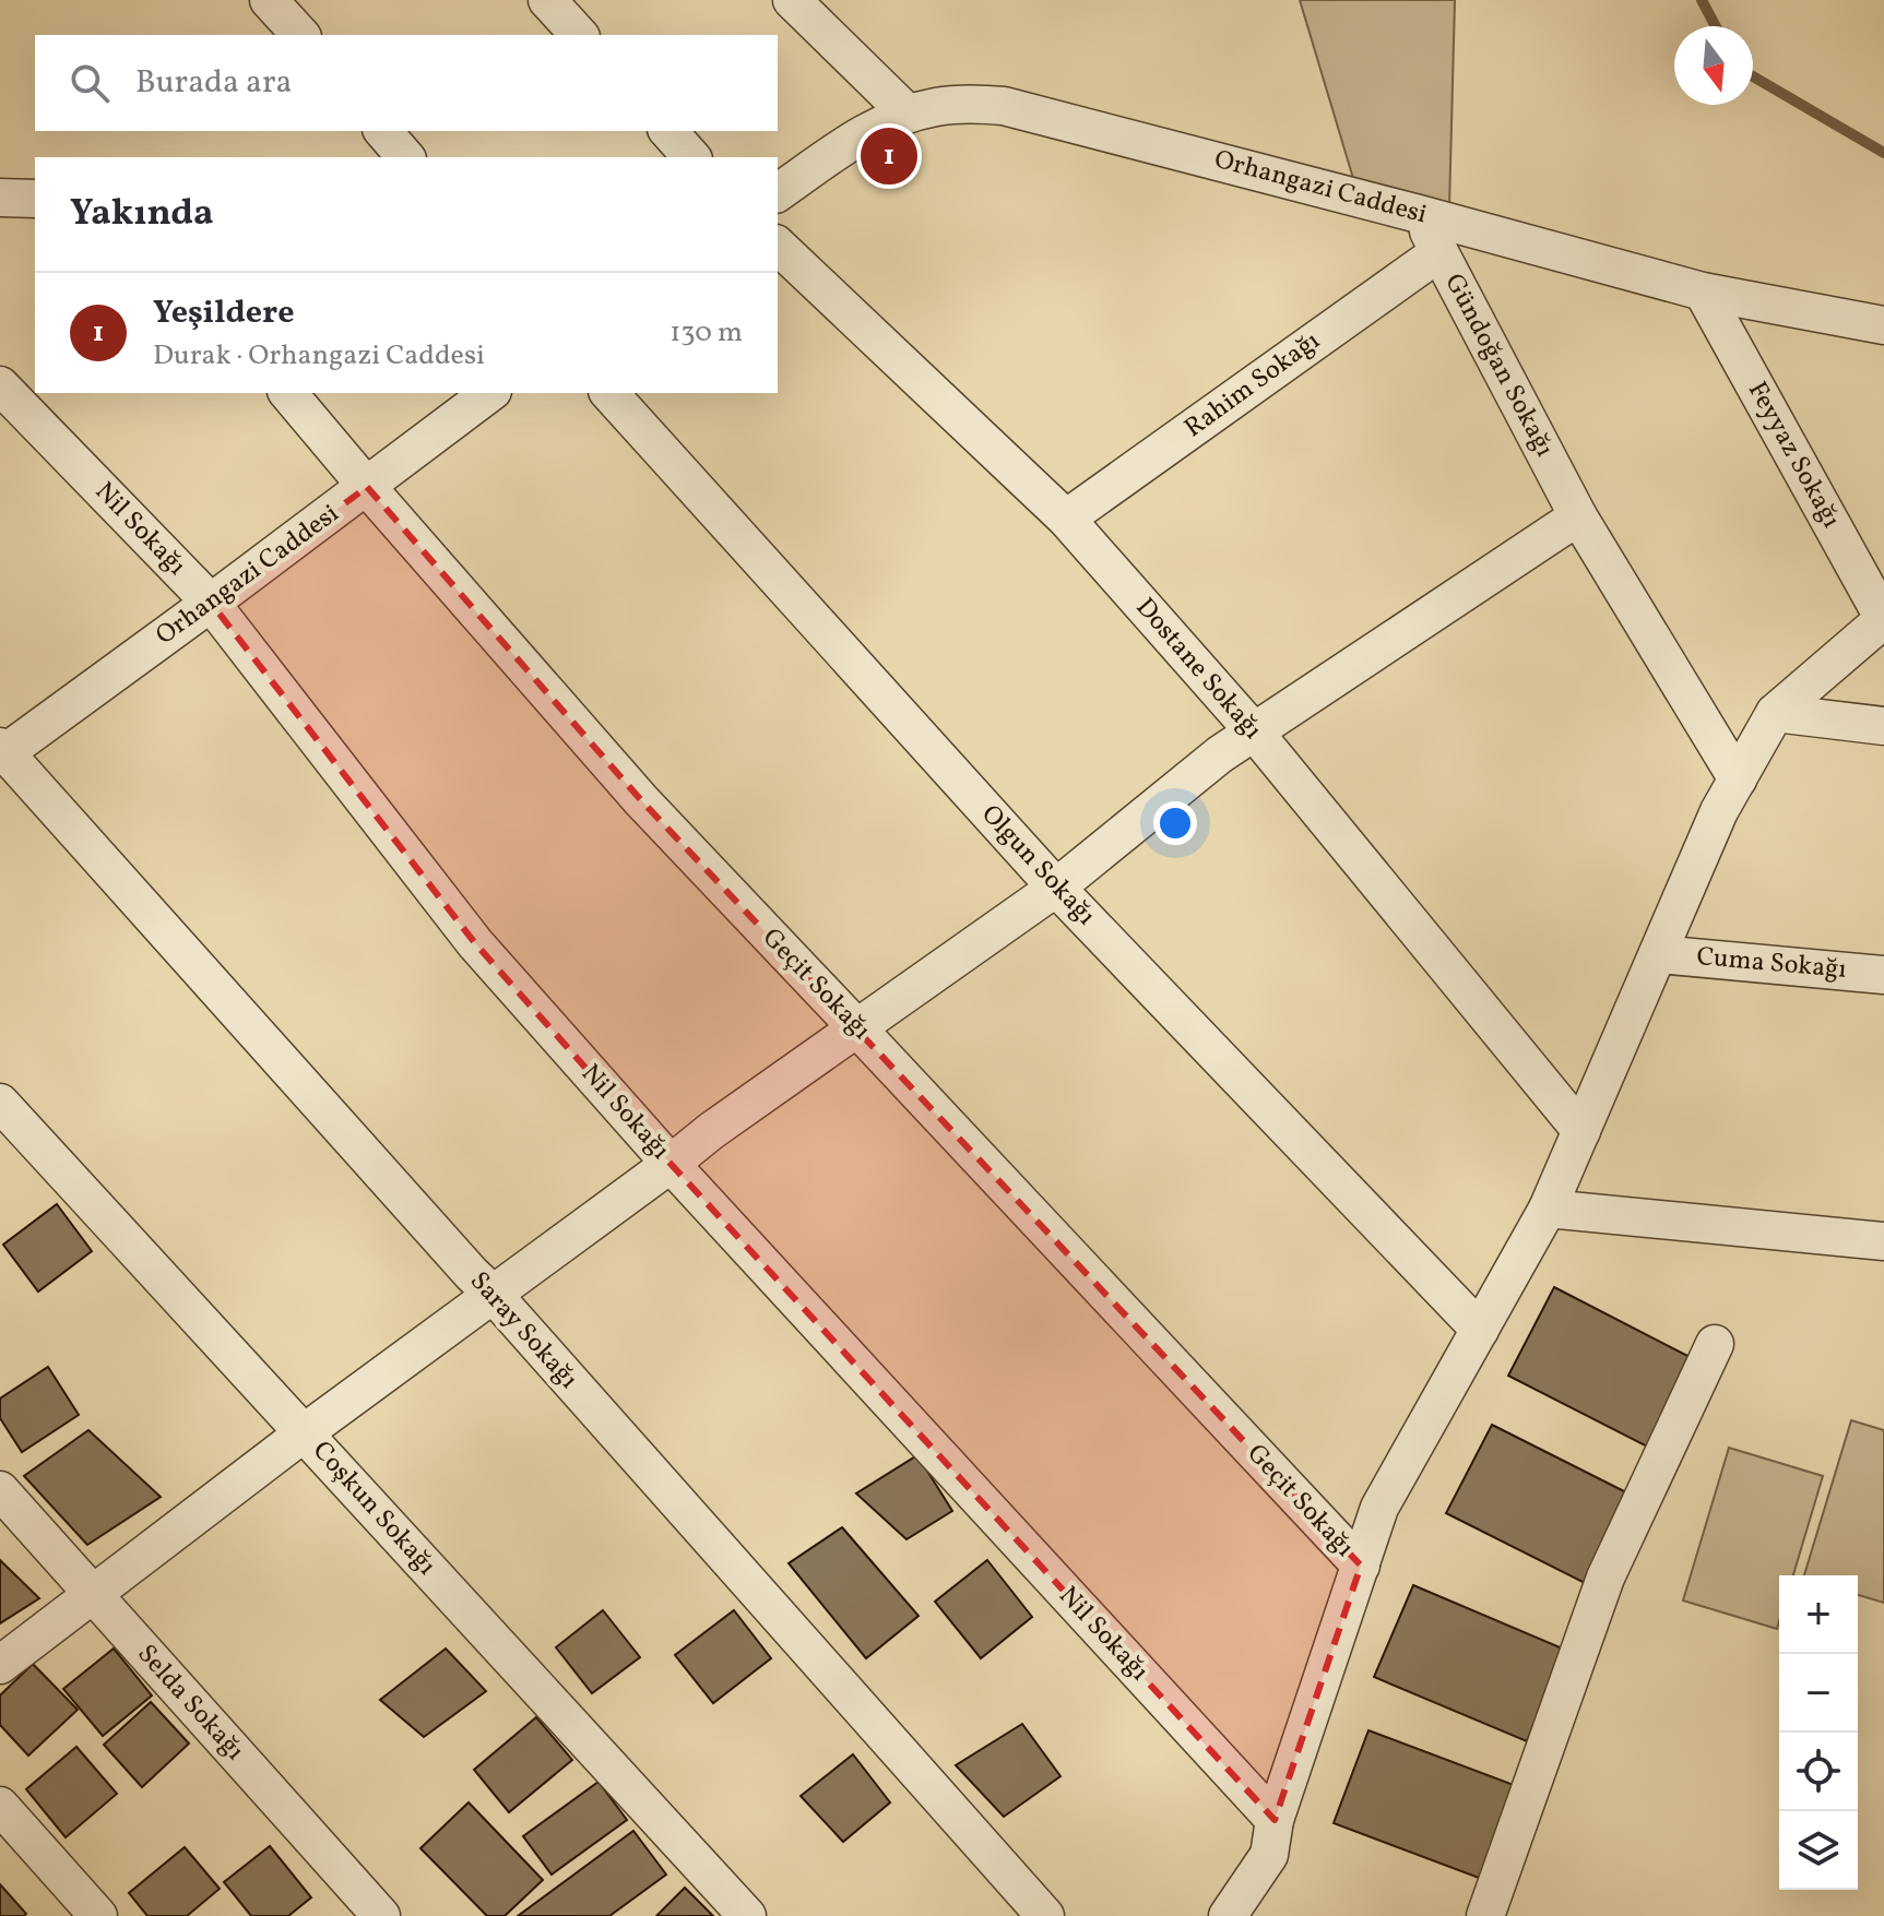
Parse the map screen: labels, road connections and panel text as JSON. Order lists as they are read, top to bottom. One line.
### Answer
{"streets":{"street":["Orhangazi Caddesi","Gündoğan Sokağı","Rahim Sokağı","Feyyaz Sokağı","Nil Sokağı","Dostane Sokağı","Olgun Sokağı","Cuma Sokağı","Geçit Sokağı","Saray Sokağı","Coşkun Sokağı","Selda Sokağı"]},"crossings":[["Orhangazi Caddesi","Gündoğan Sokağı"],["Orhangazi Caddesi","Feyyaz Sokağı"],["Orhangazi Caddesi","Nil Sokağı"],["Orhangazi Caddesi","Geçit Sokağı"],["Orhangazi Caddesi","Saray Sokağı"],["Gündoğan Sokağı","Rahim Sokağı"],["Rahim Sokağı","Dostane Sokağı"]],"north":"bottom","page":{"search":"Burada ara","pins":"1","heading":"Yakında","list":[{"mark":"1","name":"Yeşildere","note":"Durak · Orhangazi Caddesi","value":"130 m"}],"map_buttons":["+","−"]}}
